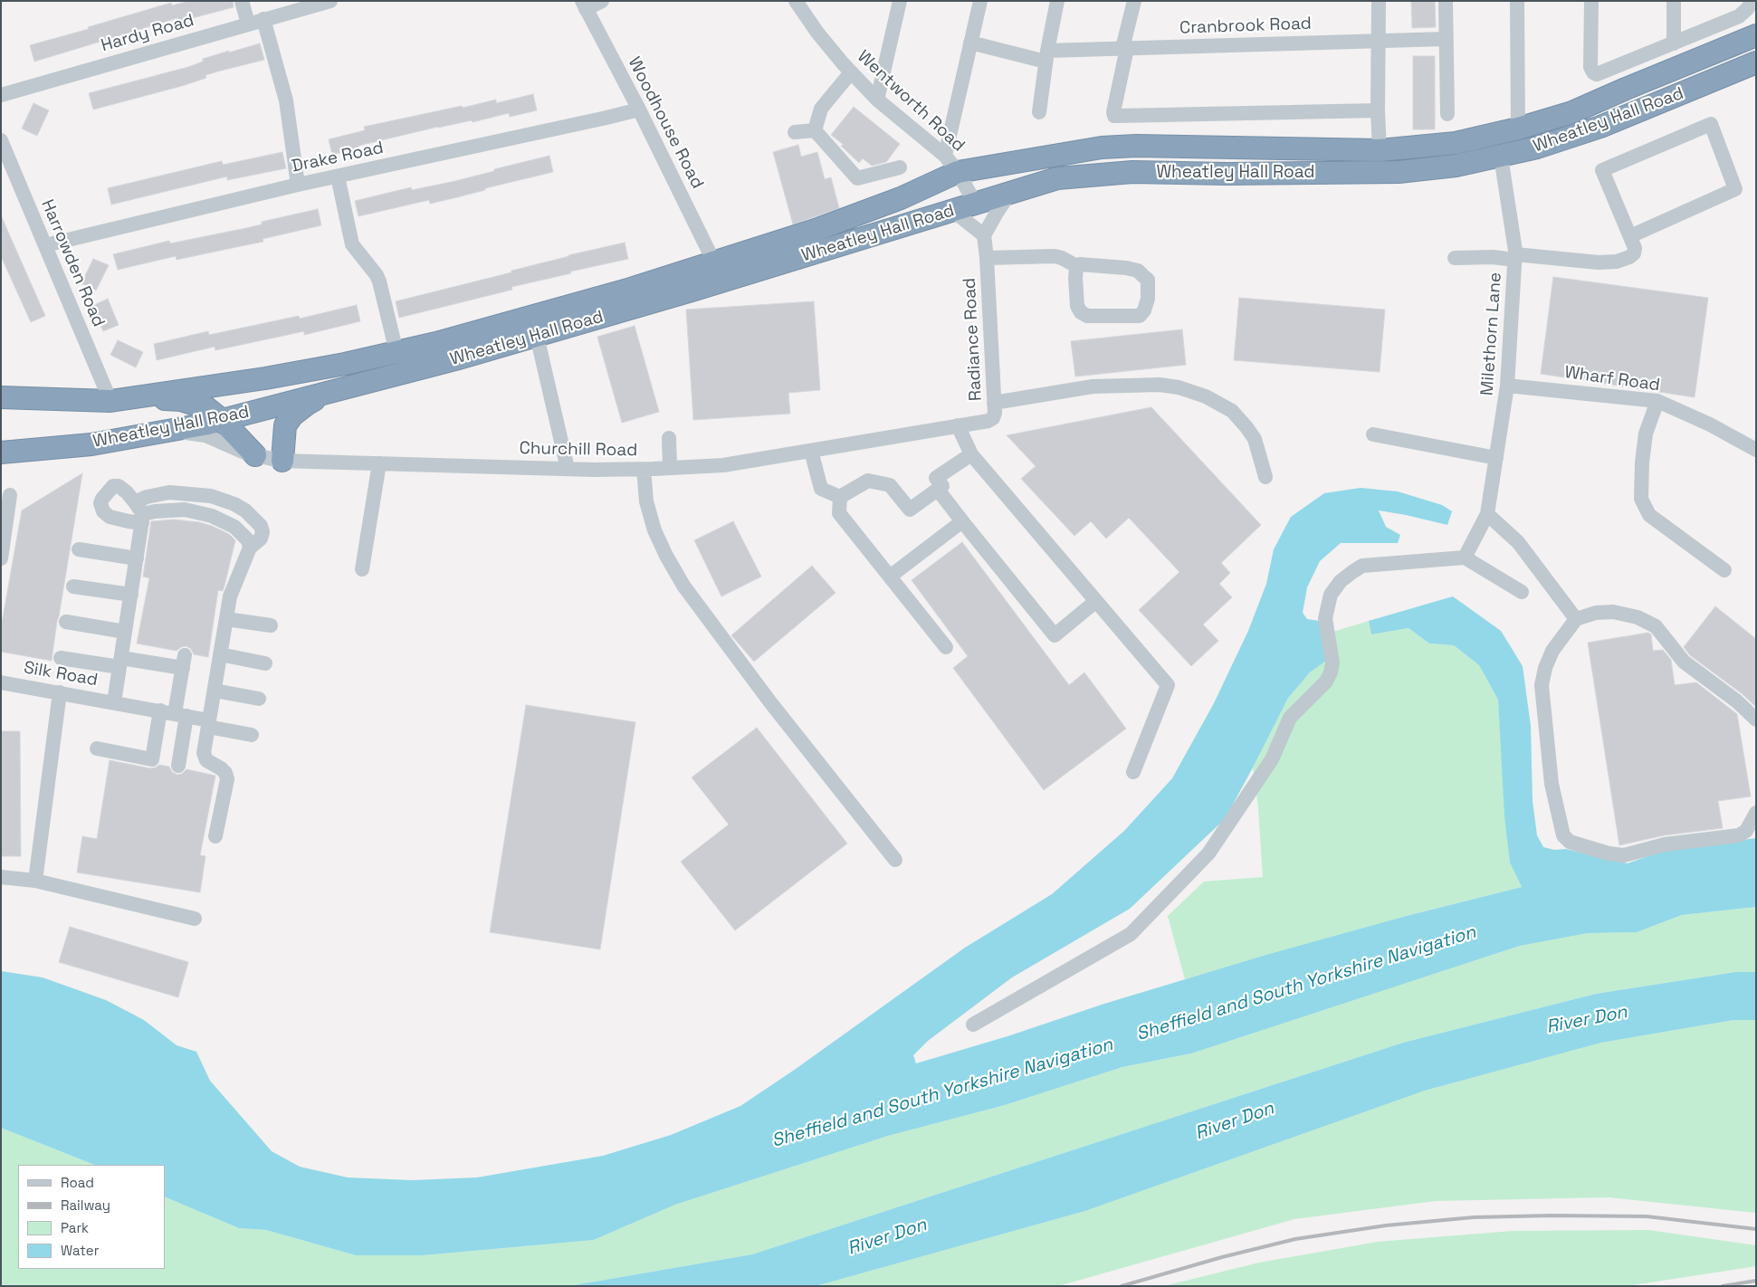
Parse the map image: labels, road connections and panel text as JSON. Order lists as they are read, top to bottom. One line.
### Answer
{"streets":{"highway":["Wheatley Hall Road"],"street":["Cranbrook Road","Hardy Road","Wentworth Road","Woodhouse Road","Drake Road","Harrowden Road","Milethorn Lane","Radiance Road","Wharf Road","Churchill Road","Silk Road"]},"crossings":[["Wentworth Road","Wheatley Hall Road"],["Wheatley Hall Road","Woodhouse Road"],["Wheatley Hall Road","Harrowden Road"],["Wheatley Hall Road","Milethorn Lane"],["Wheatley Hall Road","Churchill Road"],["Woodhouse Road","Drake Road"],["Drake Road","Harrowden Road"],["Milethorn Lane","Wharf Road"],["Radiance Road","Churchill Road"]],"water":["Sheffield and South Yorkshire Navigation","River Don"],"legend":["Road","Railway","Park","Water"]}
